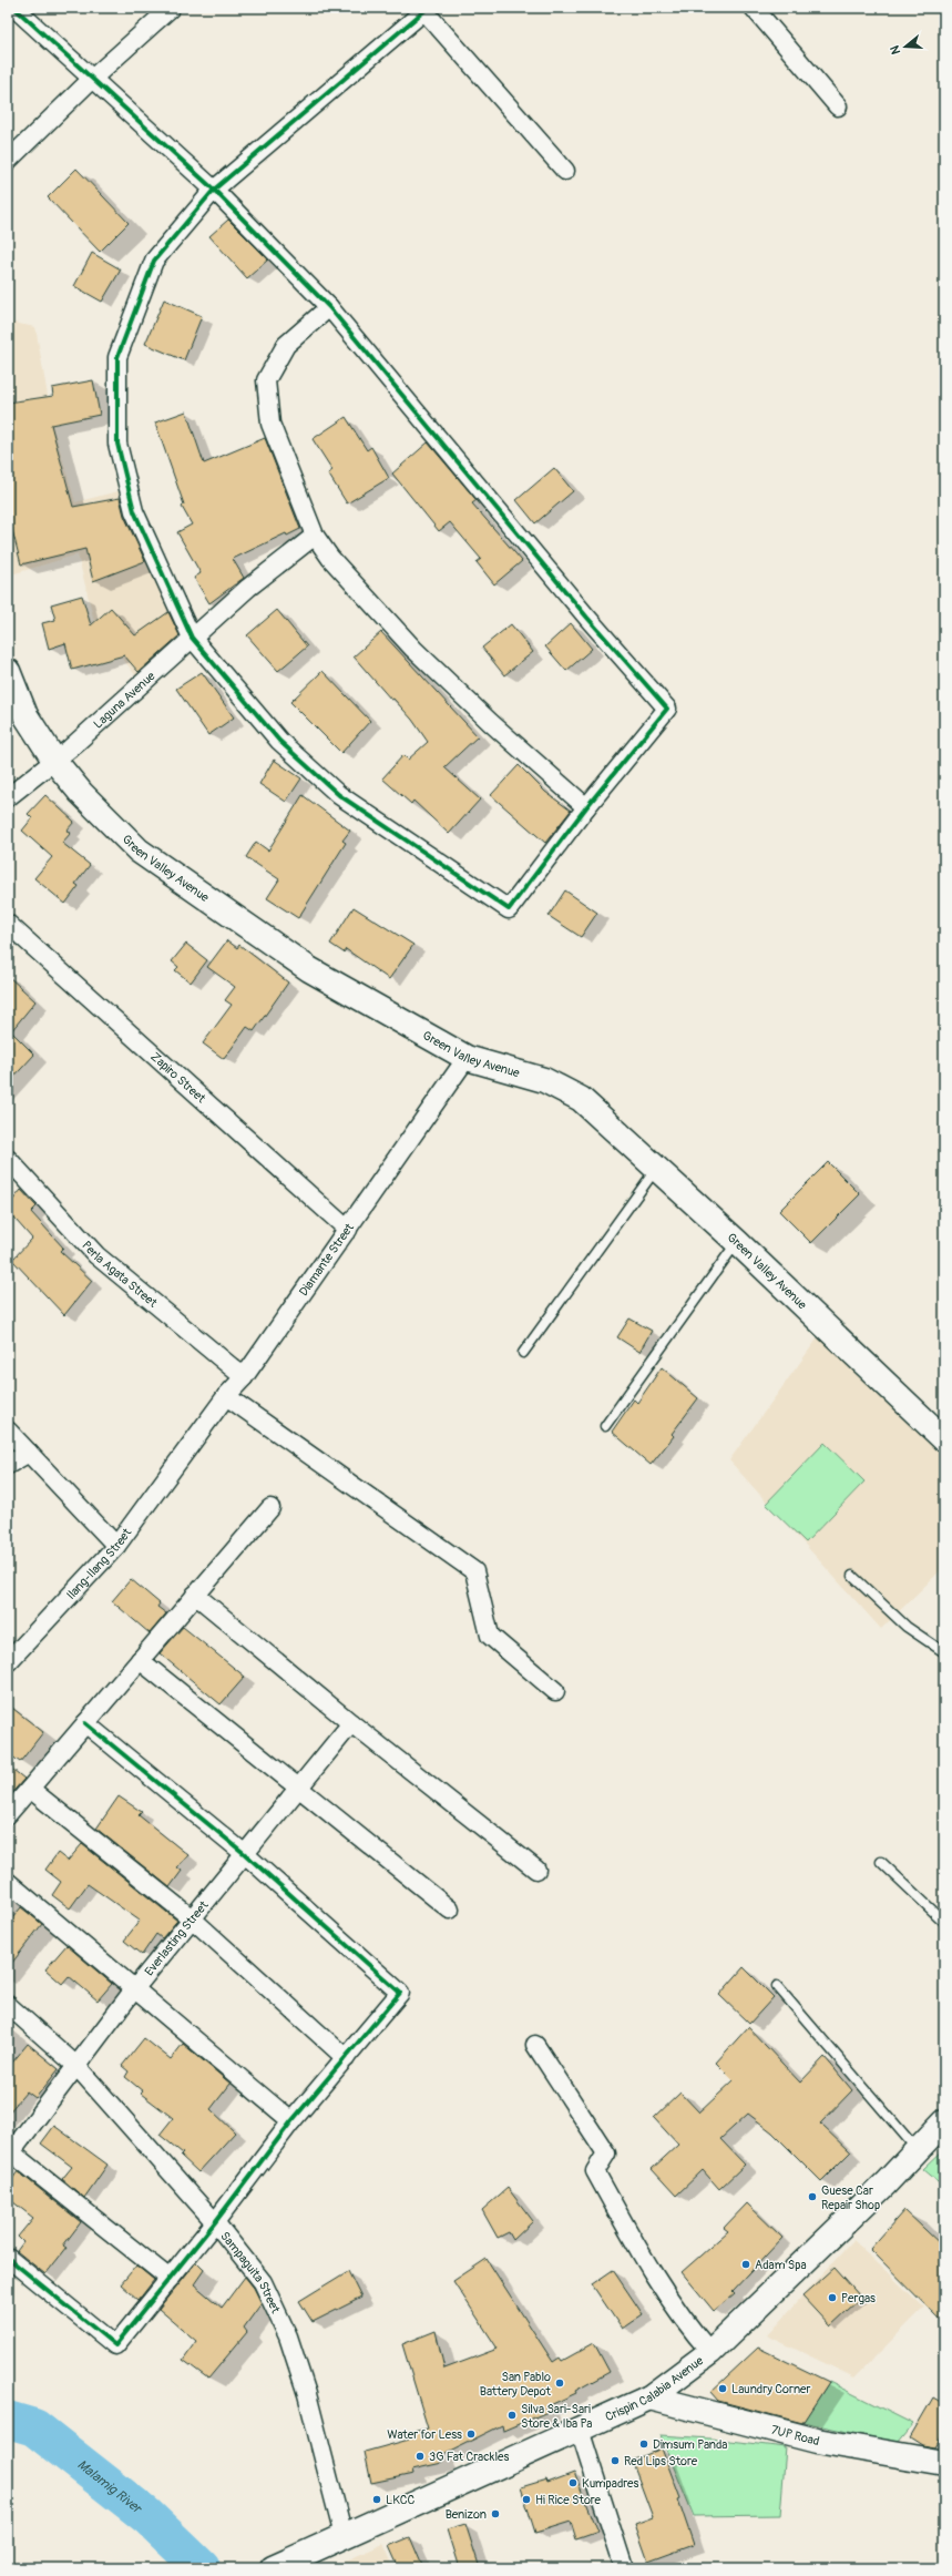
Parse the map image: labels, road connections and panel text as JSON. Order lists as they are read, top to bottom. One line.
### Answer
{"streets":{"street":["Laguna Avenue","Green Valley Avenue","Zapiro Street","Diamante Street","Perla Agata Street","Ilang-Ilang Street","Everlasting Street","Sampaguita Street","Crispin Calabia Avenue","7UP Road"]},"crossings":[["Laguna Avenue","Green Valley Avenue"],["Green Valley Avenue","Diamante Street"],["Zapiro Street","Diamante Street"],["Diamante Street","Perla Agata Street"],["Diamante Street","Ilang-Ilang Street"],["Everlasting Street","Sampaguita Street"],["Sampaguita Street","Crispin Calabia Avenue"],["Crispin Calabia Avenue","7UP Road"]],"water":["Malamig River"],"places":["Guese Car Repair Shop","Adam Spa","Pergas","San Pablo Battery Depot","Laundry Corner","Silva Sari-Sari Store & Iba Pa","Water for Less","Dimsum Panda","3G Fat Crackles","Red Lips Store","Kumpadres","LKCC","Hi Rice Store","Benizon"],"north":"left"}
